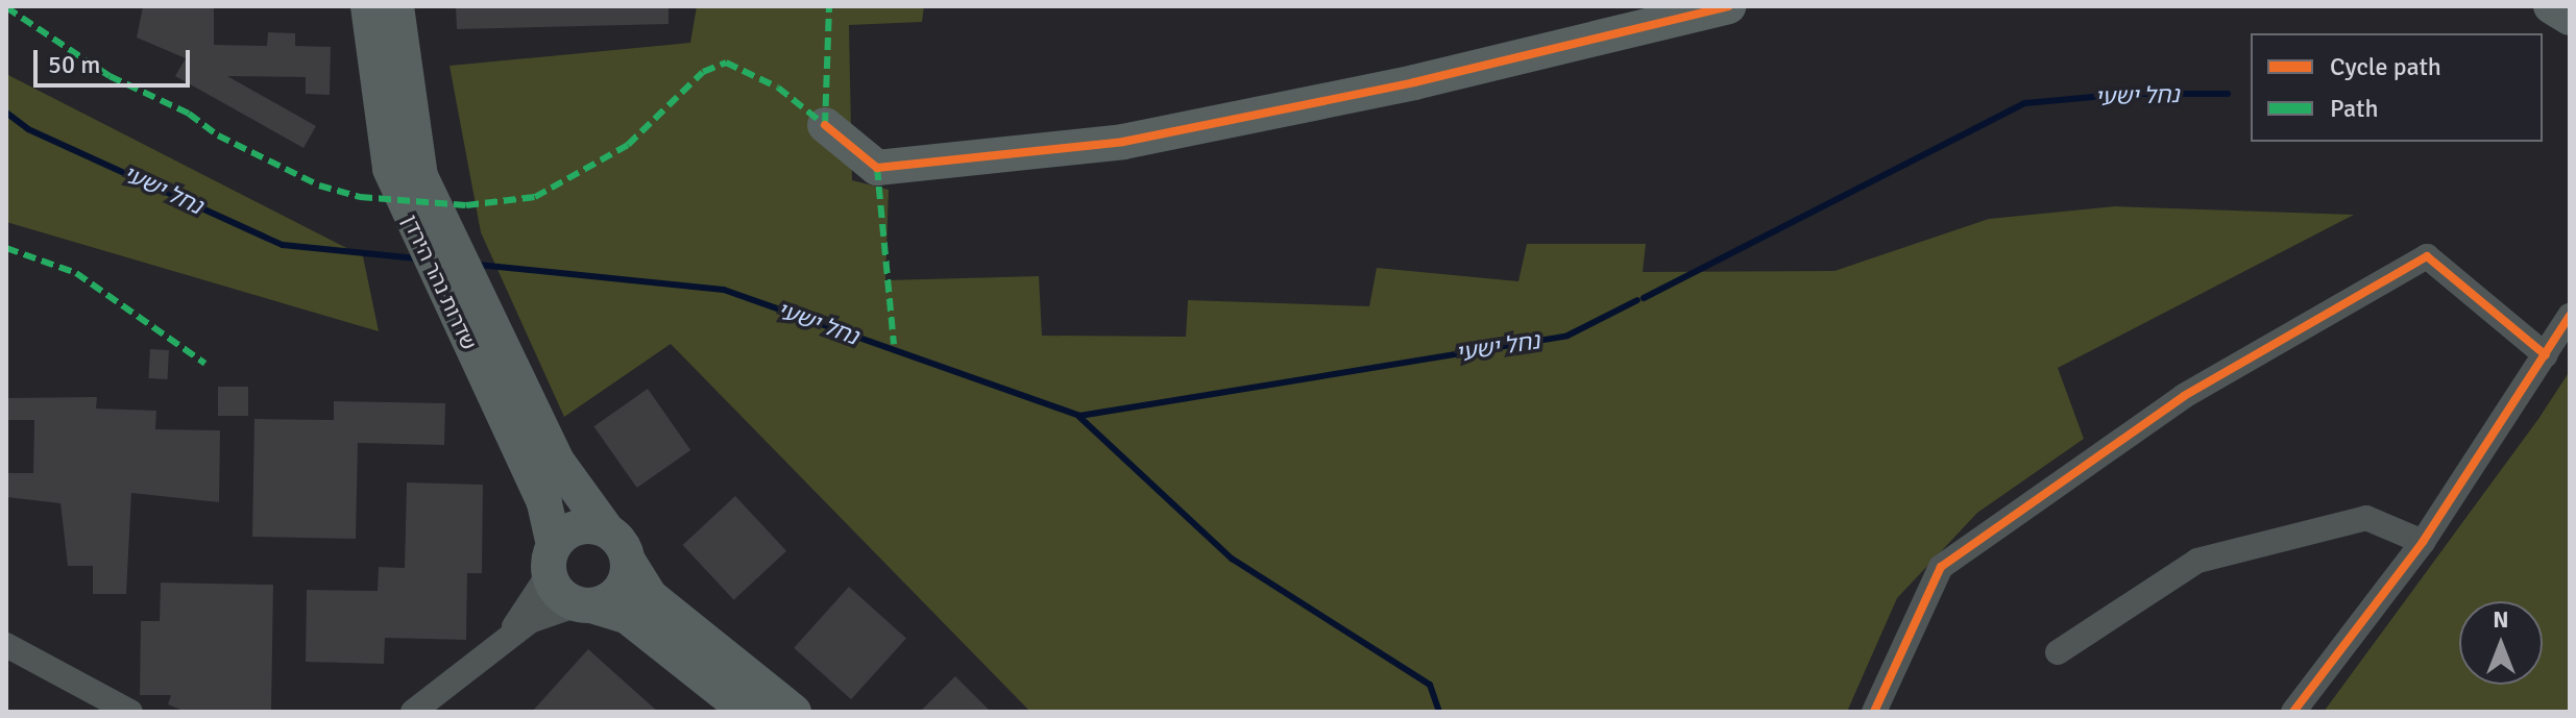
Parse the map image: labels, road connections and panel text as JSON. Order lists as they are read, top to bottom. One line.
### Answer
{"streets":{"main road":["שדרות נהר הירדן"]},"water":["נחל ישעי"],"legend":["Cycle path","Path"],"scale_bar":"50 m","north":"top"}
